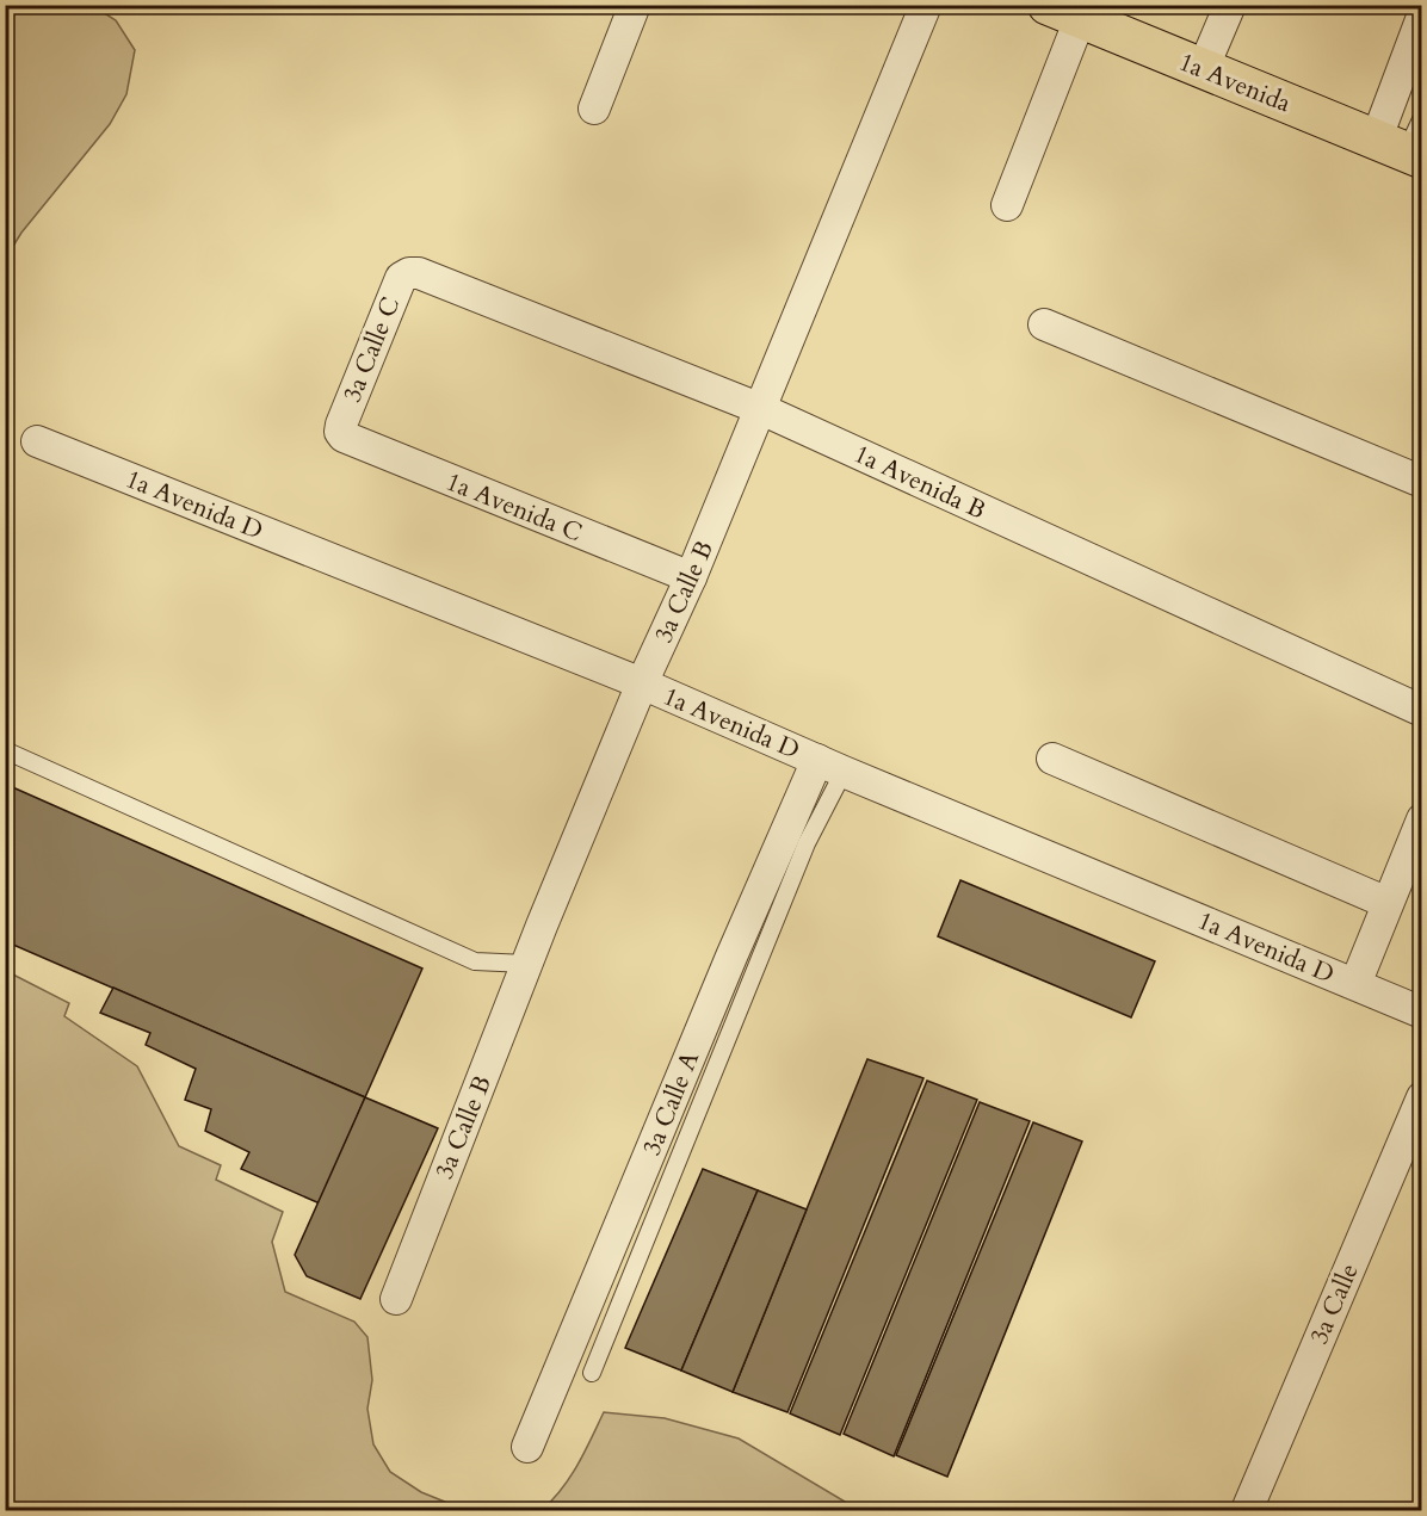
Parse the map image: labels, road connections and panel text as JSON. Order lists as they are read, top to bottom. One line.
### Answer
{"streets":{"main road":["1a Avenida"],"street":["3a Calle C","1a Avenida B","1a Avenida D","1a Avenida C","3a Calle B","3a Calle A","3a Calle"]},"crossings":[["3a Calle C","1a Avenida B"],["3a Calle C","1a Avenida C"],["1a Avenida B","3a Calle B"],["1a Avenida D","3a Calle B"],["1a Avenida D","3a Calle A"],["1a Avenida C","3a Calle B"]]}
